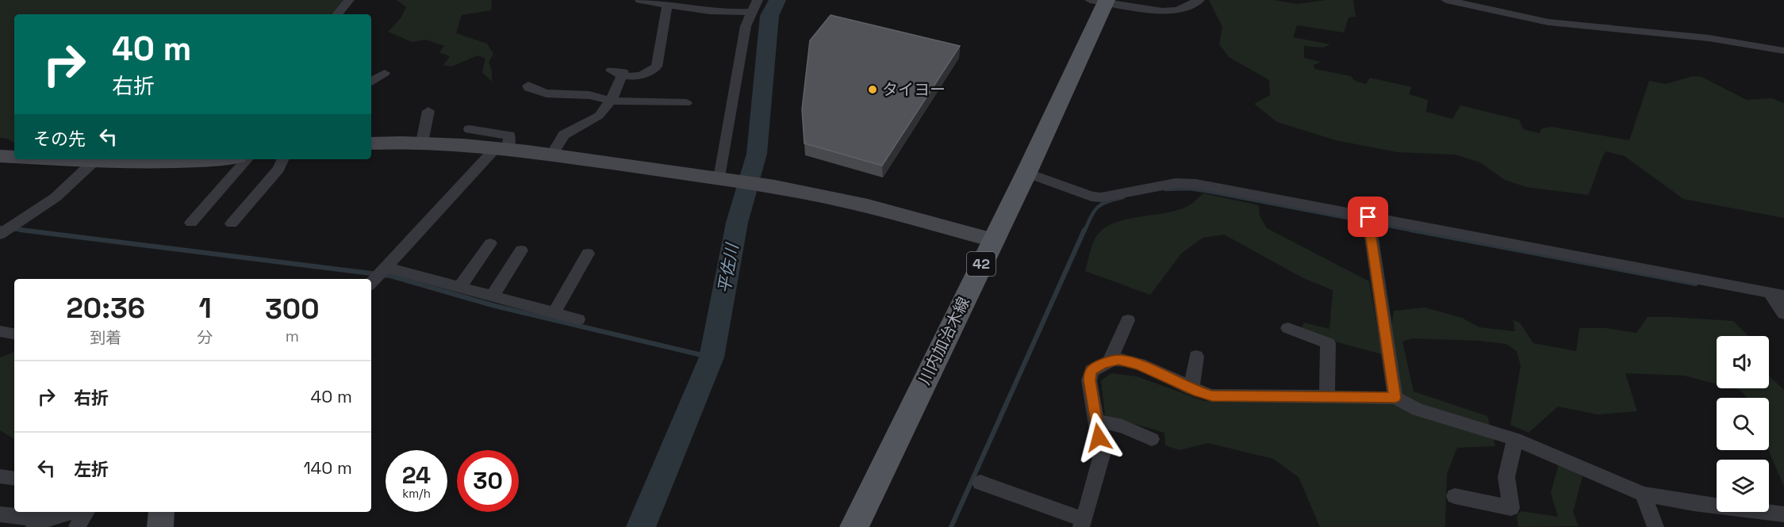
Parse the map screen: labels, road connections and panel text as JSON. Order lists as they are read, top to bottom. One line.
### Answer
{"streets":{"main road":["42","川内加治木線"]},"water":["平佐川"],"places":["タイヨー"],"page":{"turn":["40 m","右折"],"then":"その先","eta":["20:36","到着","1","分","300","m"],"list":[{"name":"右折","value":"40 m"},{"name":"左折","value":"140 m"}],"speed":"24 km/h","limit":"30"}}
